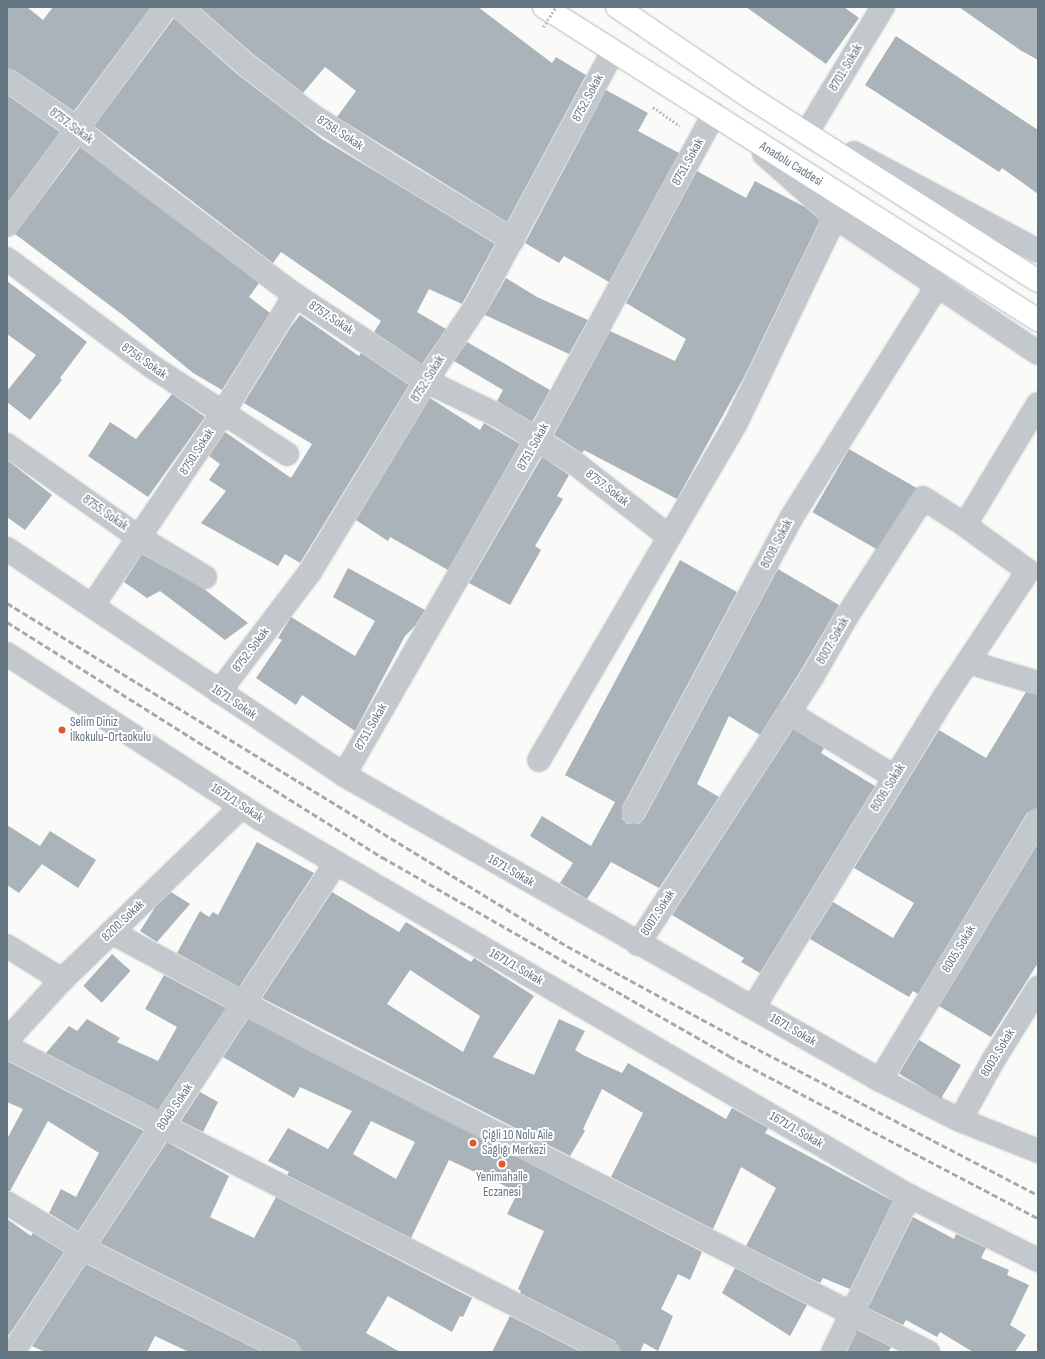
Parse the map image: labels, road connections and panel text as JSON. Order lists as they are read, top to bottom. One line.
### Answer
{"streets":{"highway":["Anadolu Caddesi"],"street":["8701. Sokak","8752. Sokak","8757. Sokak","8758. Sokak","8751. Sokak","8756. Sokak","8750. Sokak","8755. Sokak","8008. Sokak","8007. Sokak","1671. Sokak","8006. Sokak","1671/1. Sokak","8200. Sokak","8005. Sokak","8003. Sokak","8048. Sokak"]},"crossings":[["8752. Sokak","8757. Sokak"],["8752. Sokak","8758. Sokak"],["8752. Sokak","Anadolu Caddesi"],["8752. Sokak","1671. Sokak"],["8757. Sokak","8751. Sokak"],["8757. Sokak","8750. Sokak"],["8751. Sokak","Anadolu Caddesi"],["8751. Sokak","1671. Sokak"],["8756. Sokak","8750. Sokak"],["8750. Sokak","8755. Sokak"],["8750. Sokak","1671. Sokak"],["8007. Sokak","1671. Sokak"],["8007. Sokak","8006. Sokak"],["1671. Sokak","8006. Sokak"],["1671. Sokak","8005. Sokak"],["1671. Sokak","8003. Sokak"],["1671/1. Sokak","8200. Sokak"],["1671/1. Sokak","8048. Sokak"]],"places":["Selim Diniz İlkokulu-Ortaokulu","Çiğli 10 Nolu Aile Sağlığı Merkezi","Yenimahalle Eczanesi"]}
